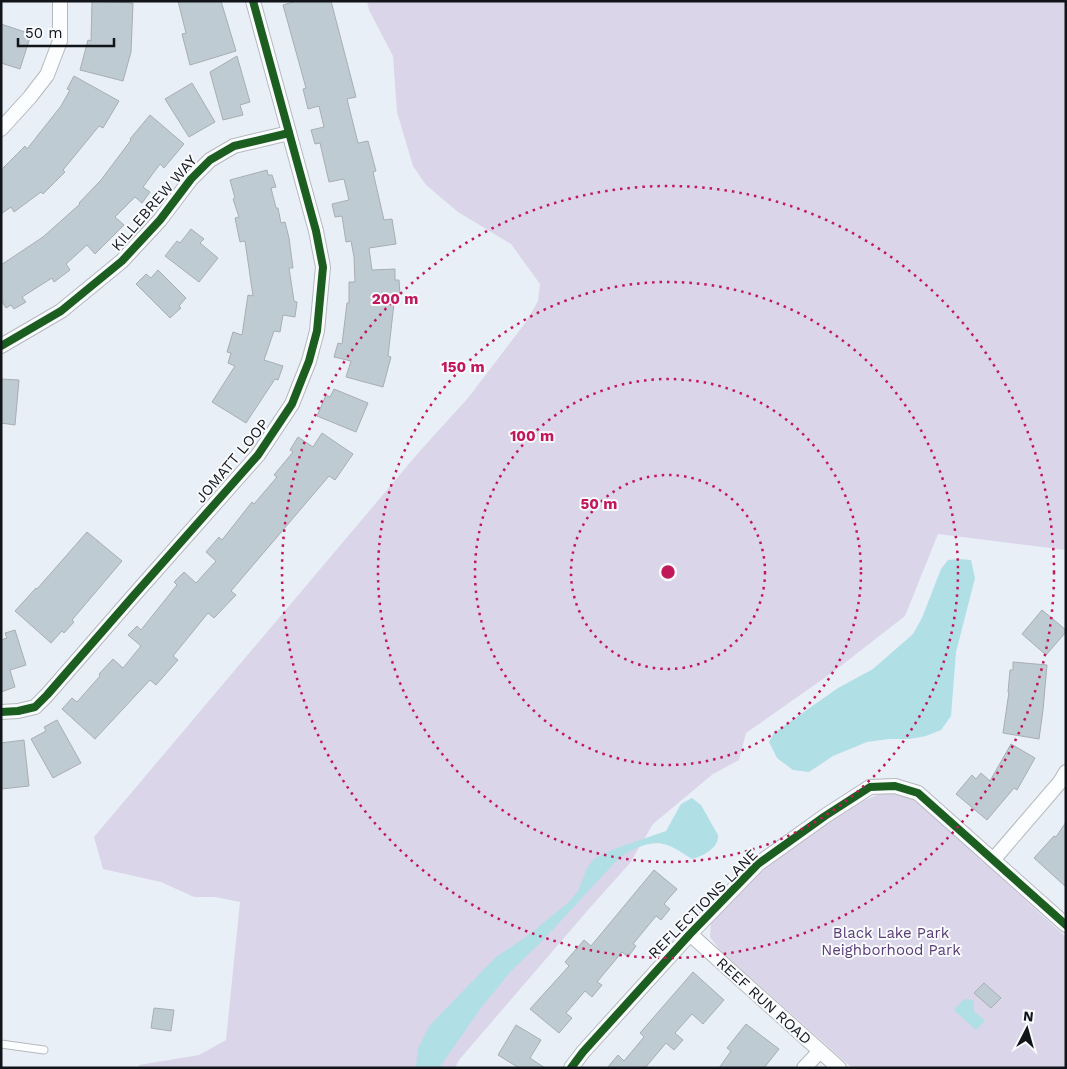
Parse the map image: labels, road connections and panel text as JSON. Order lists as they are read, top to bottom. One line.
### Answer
{"streets":{"street":["KILLEBREW WAY","JOMATT LOOP","REFLECTIONS LANE","REEF RUN ROAD"]},"crossings":[["KILLEBREW WAY","JOMATT LOOP"],["REFLECTIONS LANE","REEF RUN ROAD"]],"parks":["Black Lake Park Neighborhood Park"],"scale_bar":"50 m","north":"top","rings":["200 m","150 m","100 m","50 m"]}
